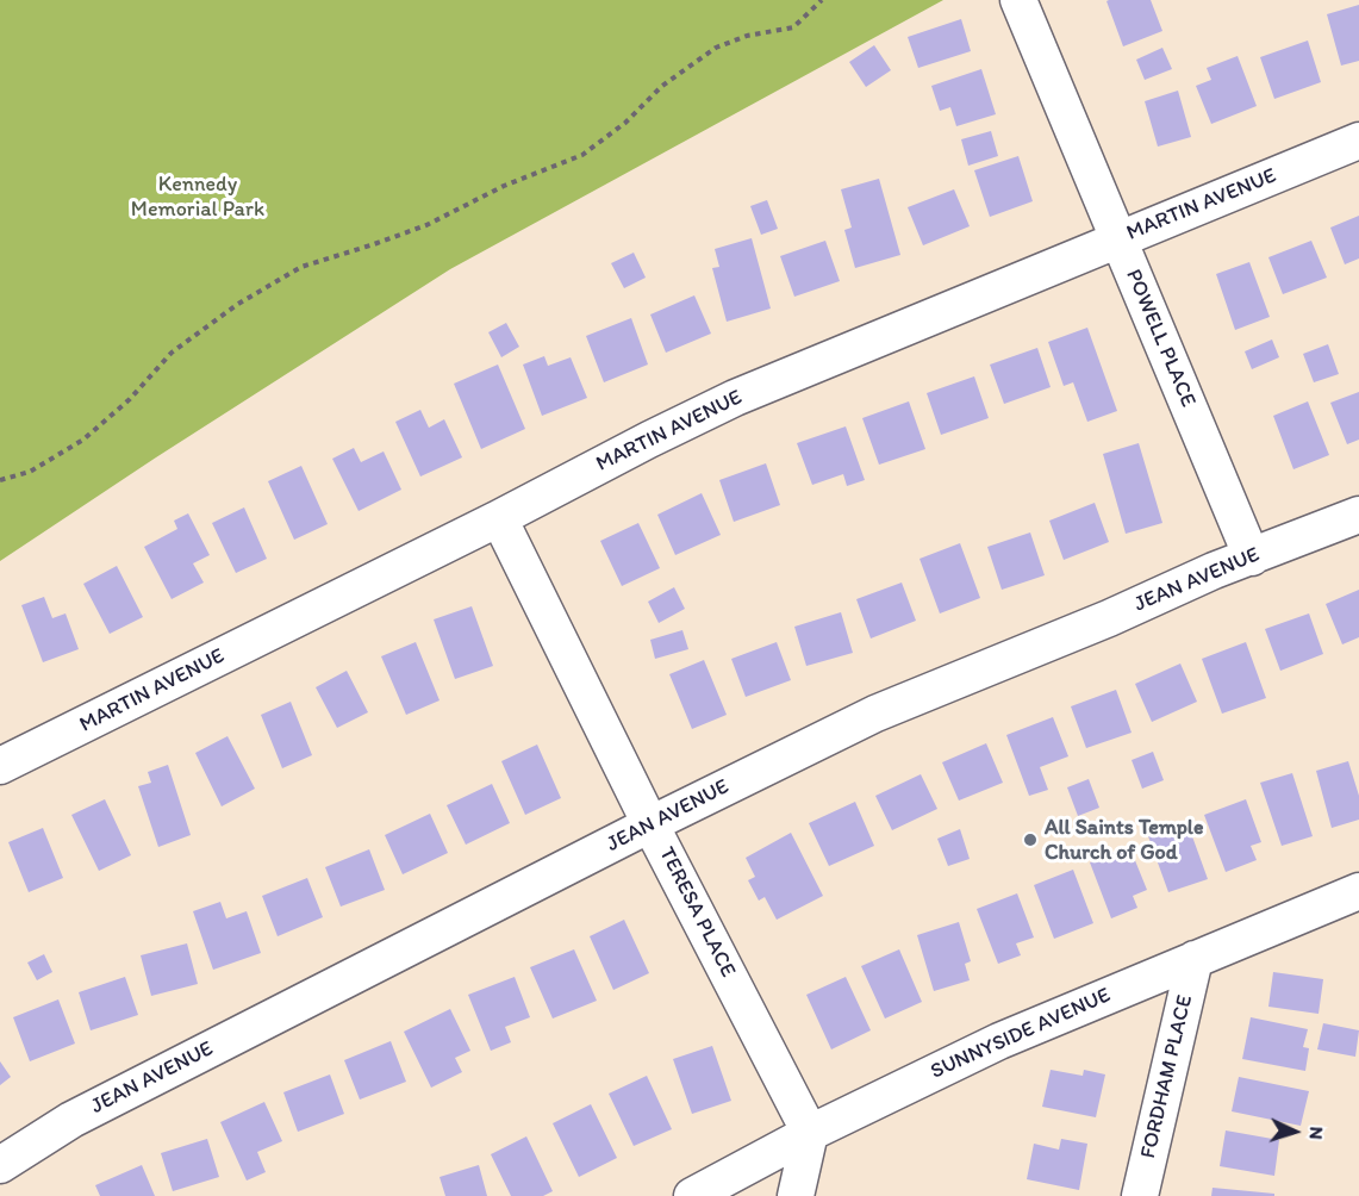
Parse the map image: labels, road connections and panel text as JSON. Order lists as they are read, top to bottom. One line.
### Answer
{"streets":{"street":["MARTIN AVENUE","POWELL PLACE","JEAN AVENUE","TERESA PLACE","SUNNYSIDE AVENUE","FORDHAM PLACE"]},"crossings":[["MARTIN AVENUE","POWELL PLACE"],["MARTIN AVENUE","TERESA PLACE"],["POWELL PLACE","JEAN AVENUE"],["JEAN AVENUE","TERESA PLACE"],["TERESA PLACE","SUNNYSIDE AVENUE"],["SUNNYSIDE AVENUE","FORDHAM PLACE"]],"parks":["Kennedy Memorial Park"],"places":["All Saints Temple Church of God"],"north":"right"}
